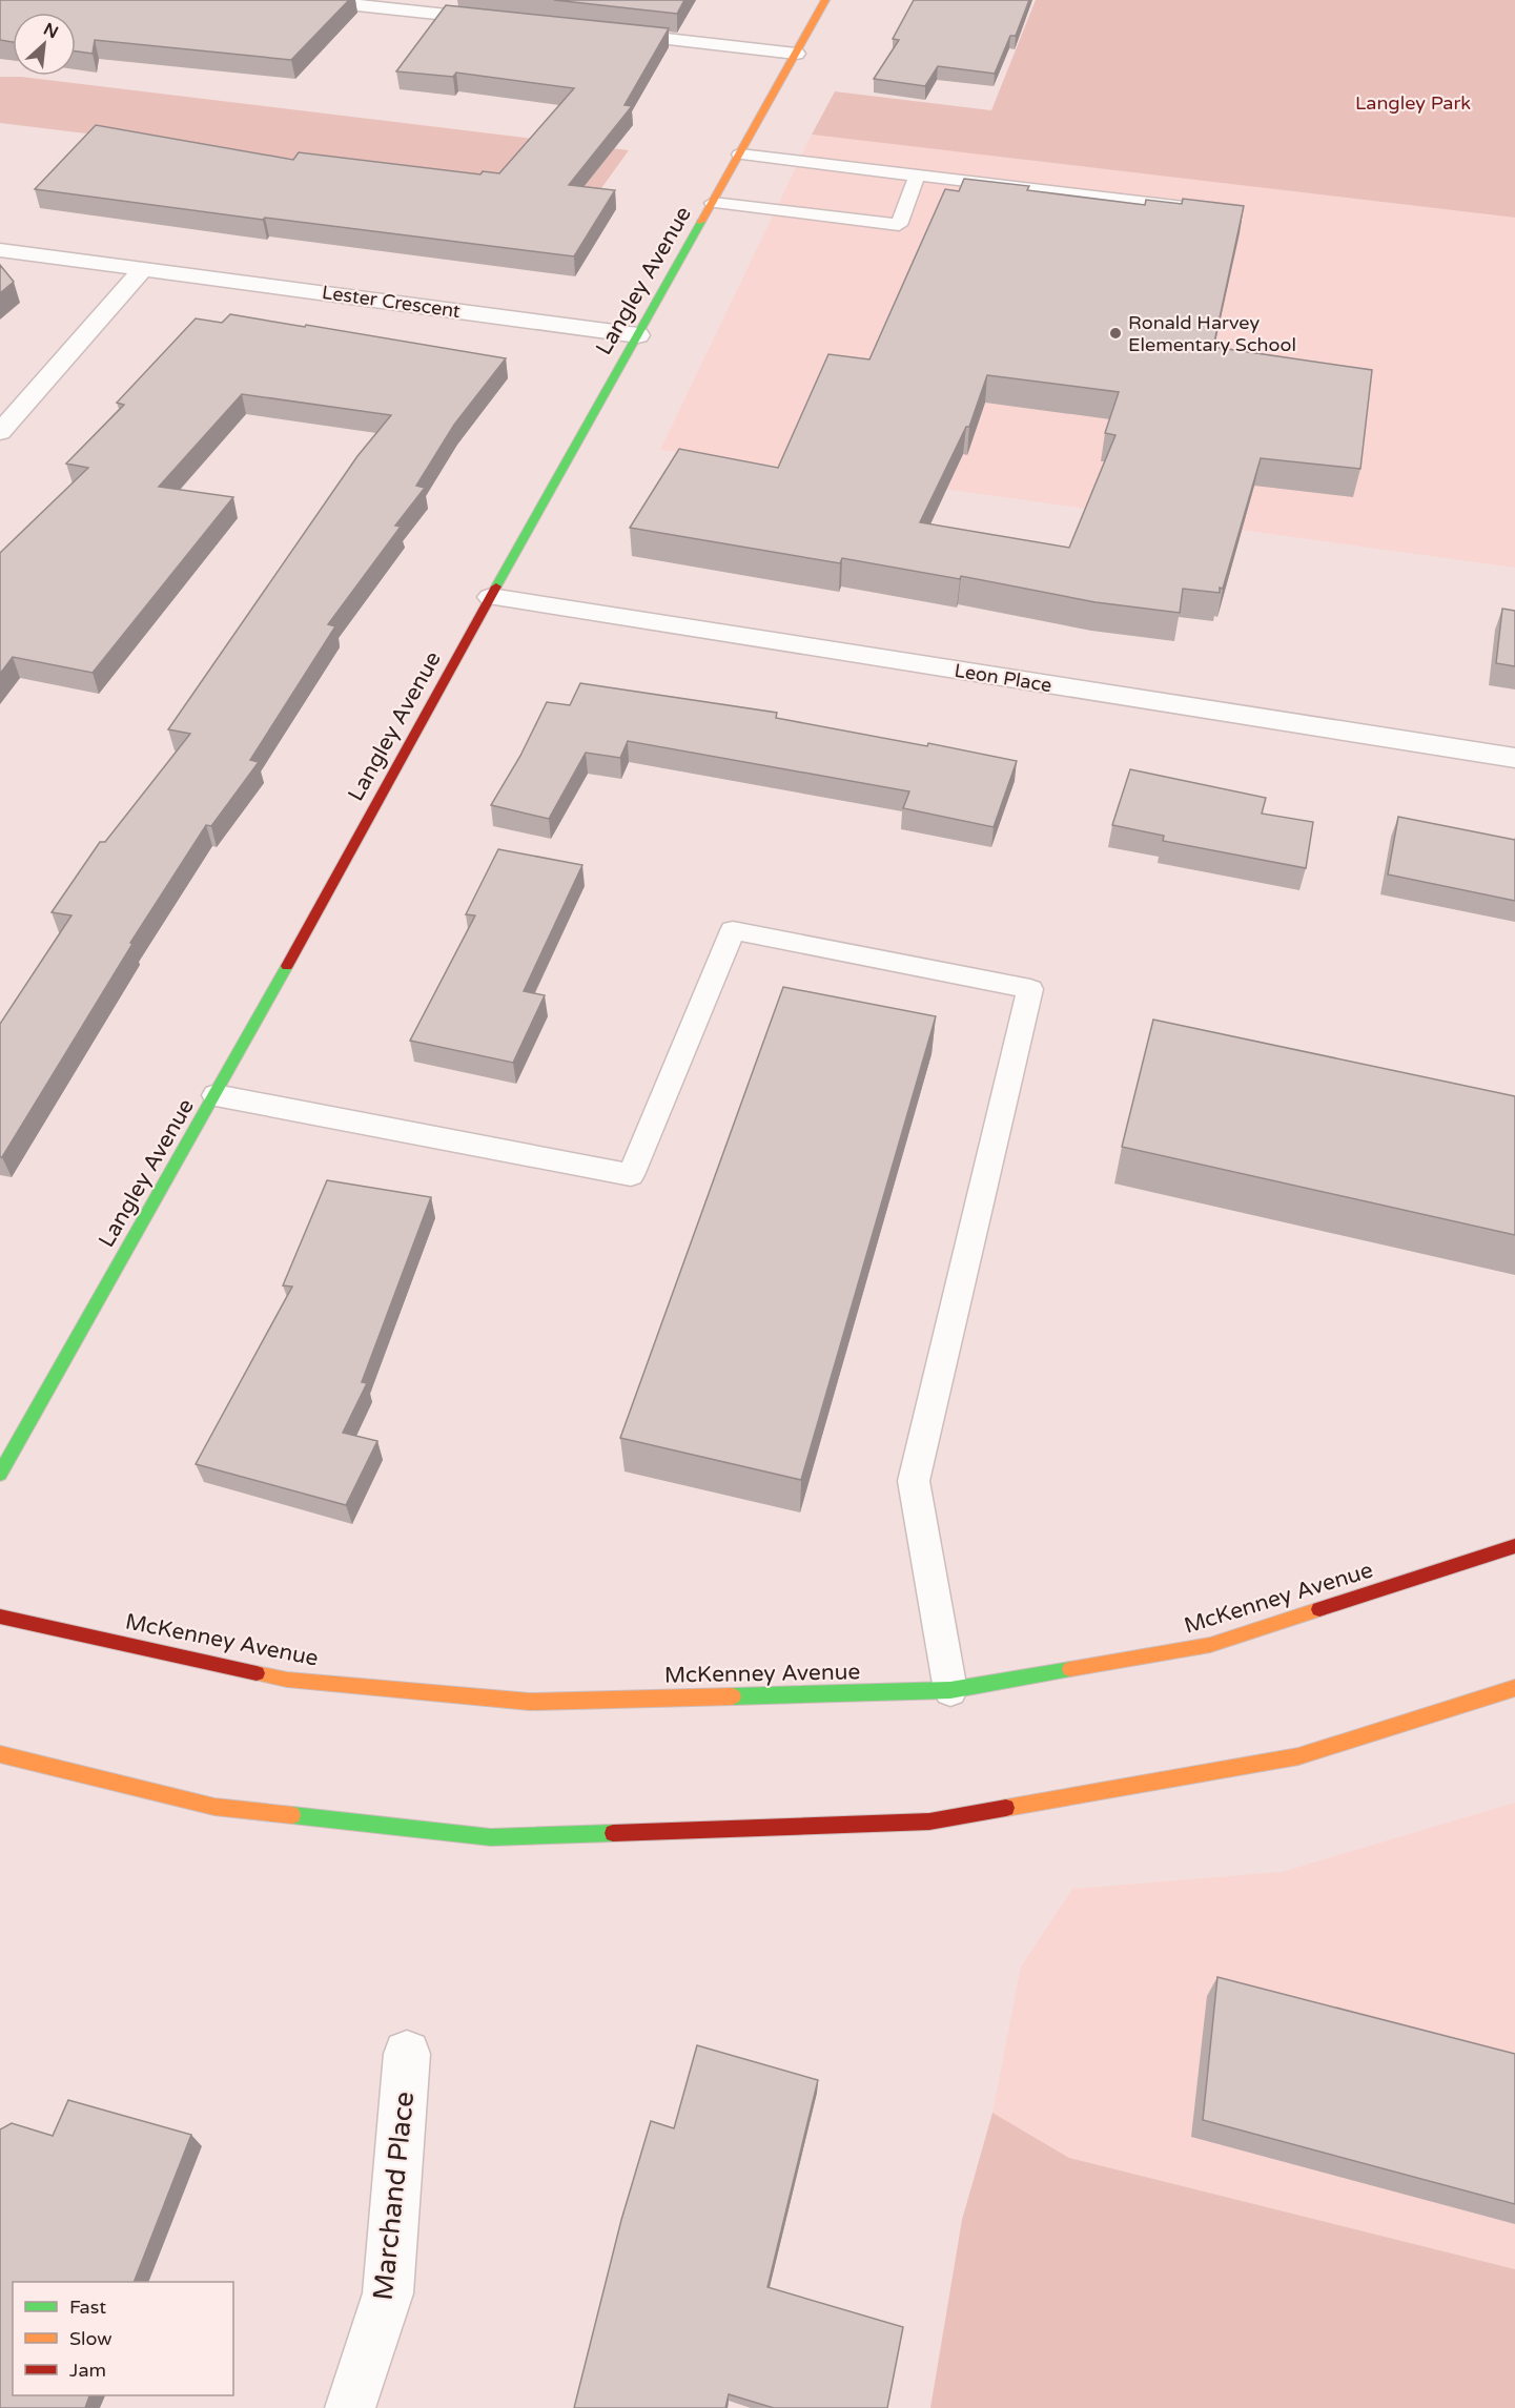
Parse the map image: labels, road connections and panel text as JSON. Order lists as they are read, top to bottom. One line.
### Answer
{"streets":{"street":["Langley Avenue","Lester Crescent","Leon Place","McKenney Avenue","Marchand Place"]},"crossings":[["Langley Avenue","Lester Crescent"],["Langley Avenue","Leon Place"]],"parks":["Langley Park"],"places":["Ronald Harvey Elementary School"],"legend":["Fast","Slow","Jam"],"north":"top right"}
